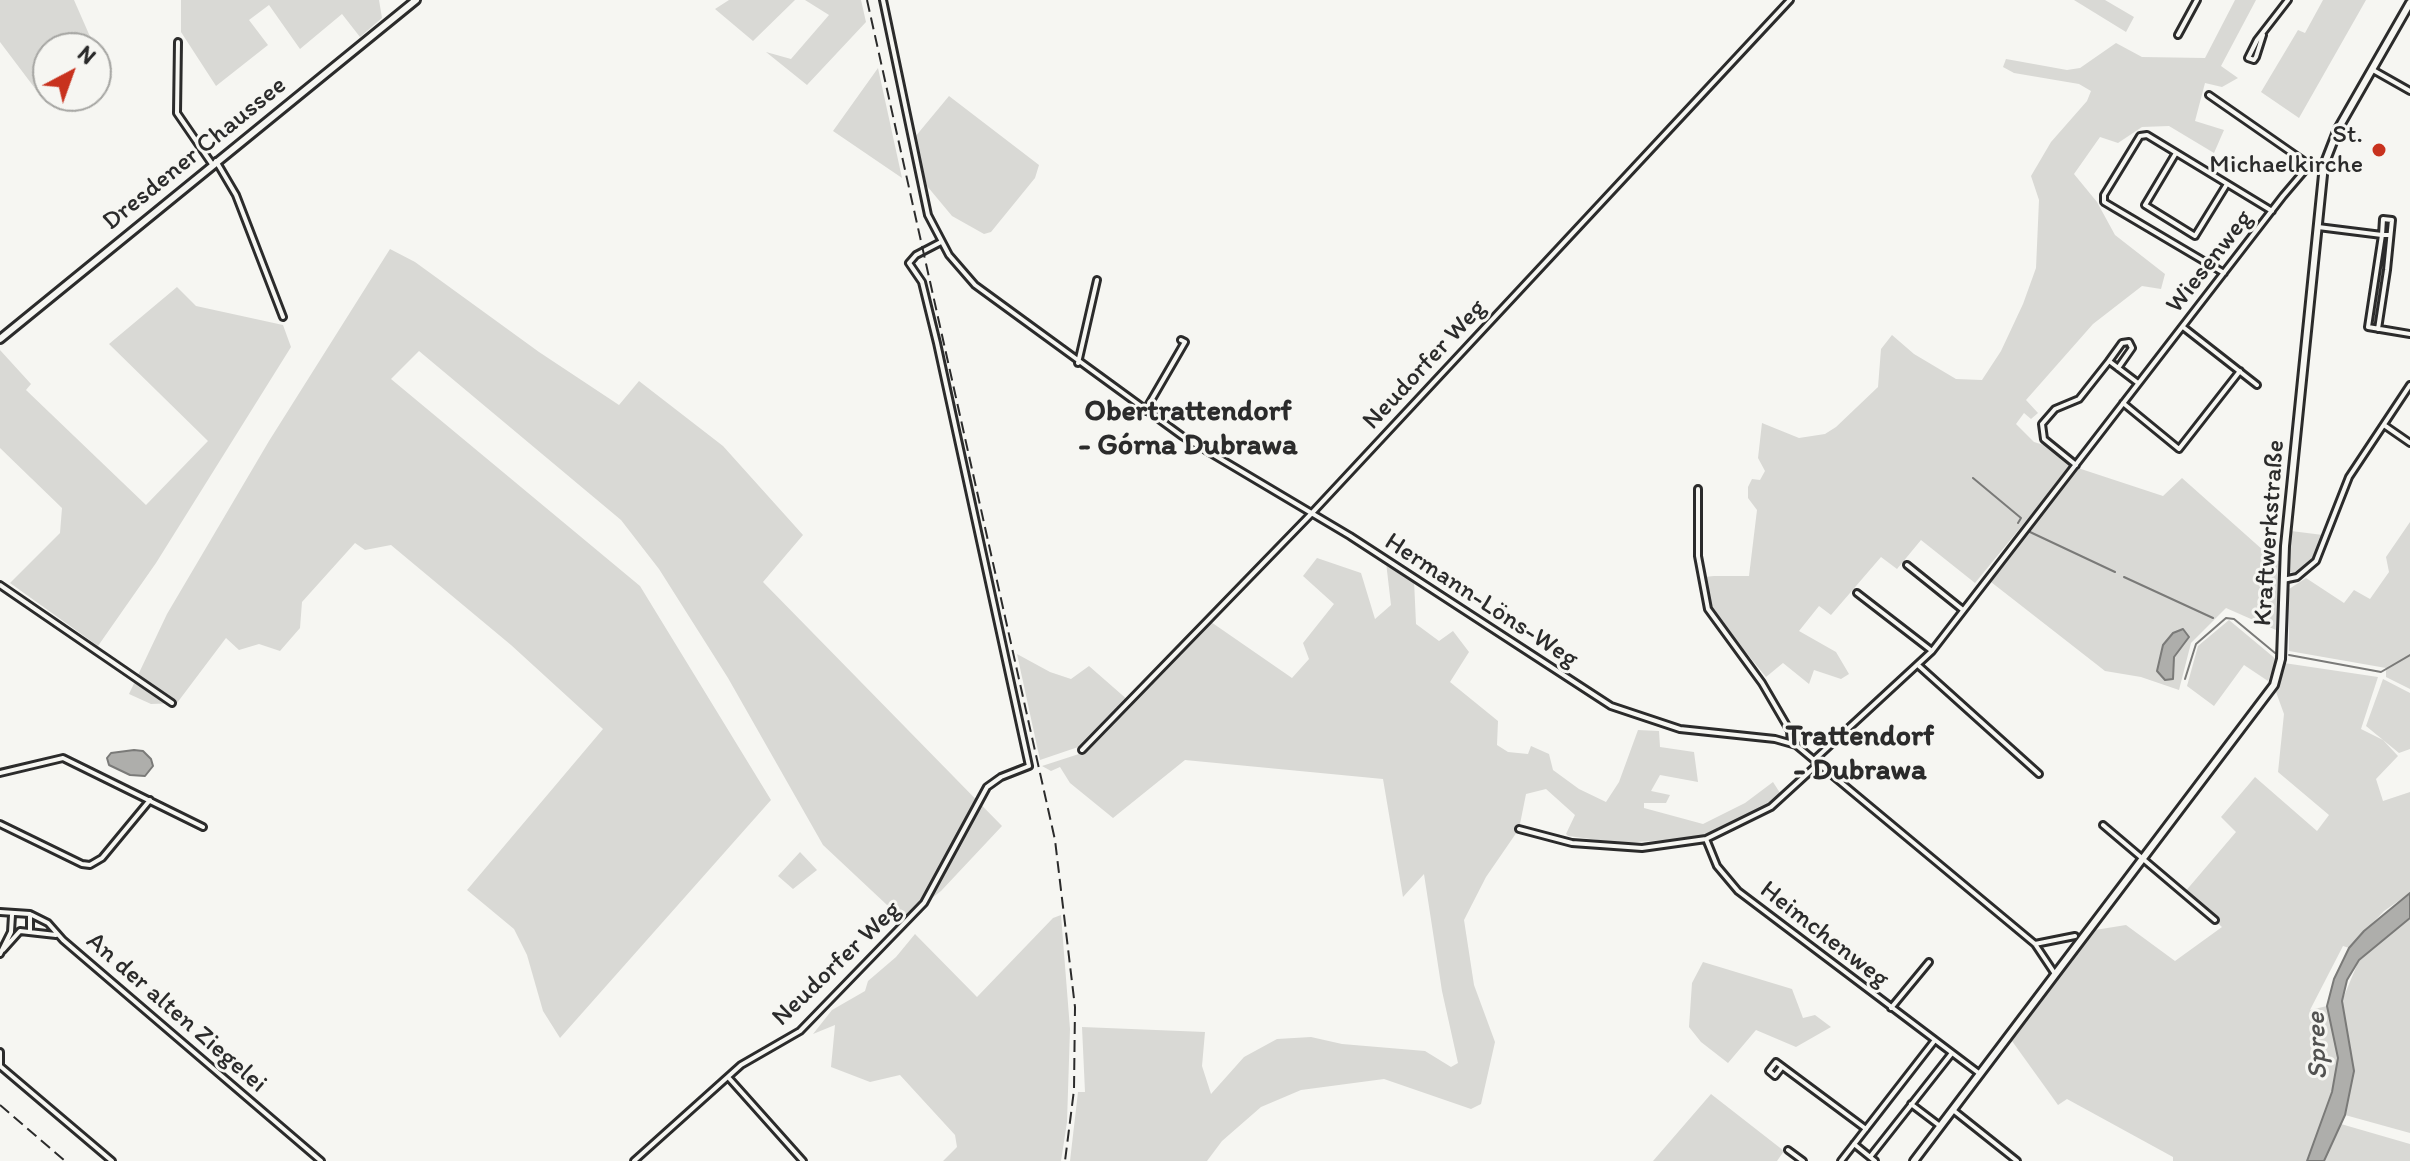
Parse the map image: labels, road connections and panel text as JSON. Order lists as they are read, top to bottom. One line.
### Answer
{"streets":{"main road":["Dresdener Chaussee","Kraftwerkstraße"],"street":["Wiesenweg","Neudorfer Weg","Hermann-Löns-Weg","Heimchenweg","An der alten Ziegelei"]},"crossings":[["Wiesenweg","Heimchenweg"],["Neudorfer Weg","Hermann-Löns-Weg"]],"districts":["Obertrattendorf - Górna Dubrawa","Trattendorf - Dubrawa"],"water":["Spree"],"places":["St. Michaelkirche"],"north":"top right"}
